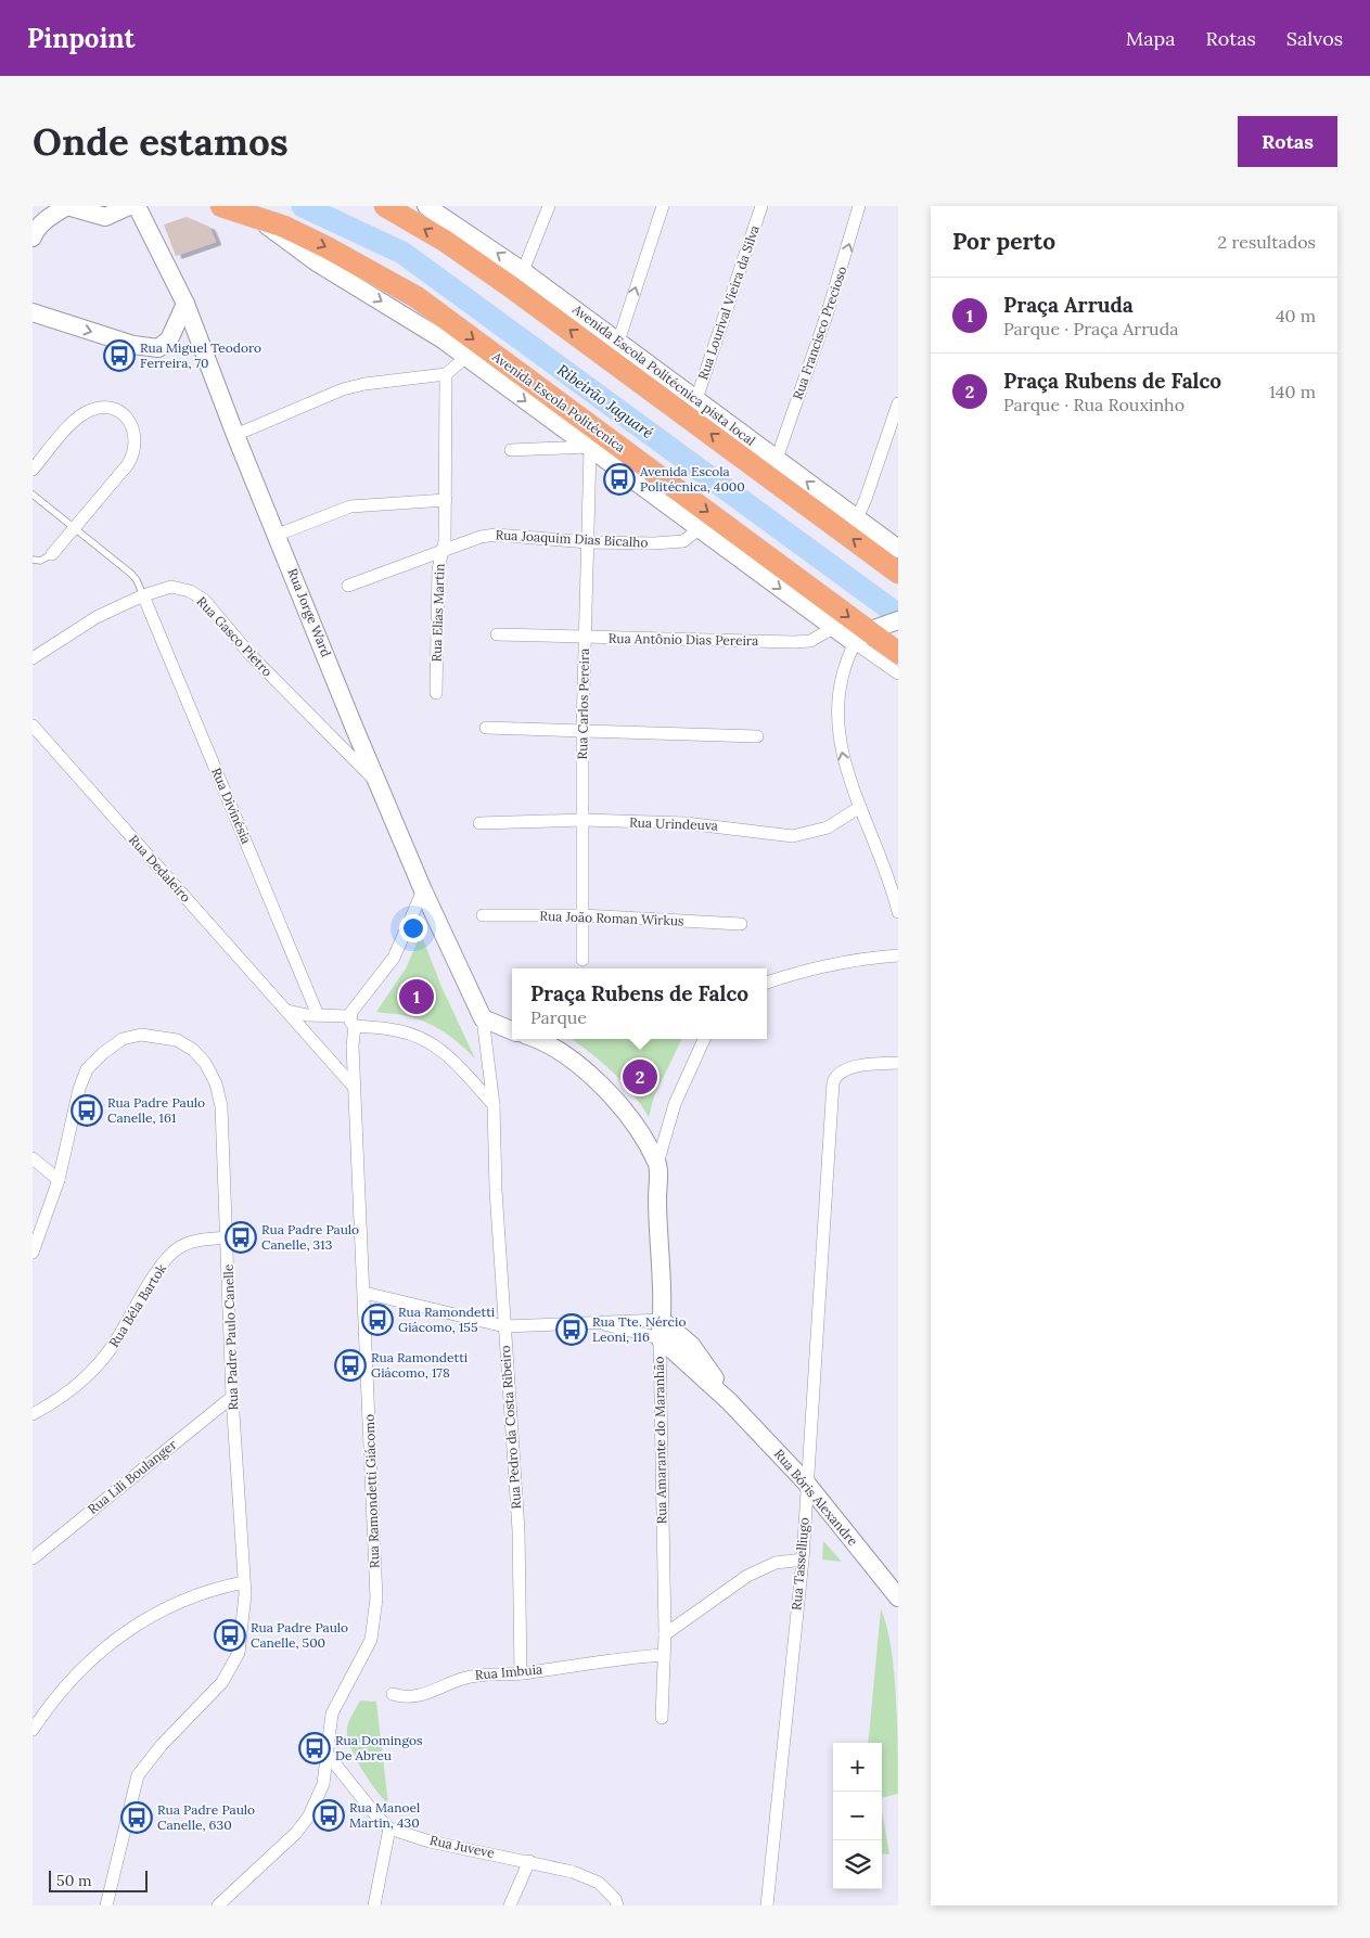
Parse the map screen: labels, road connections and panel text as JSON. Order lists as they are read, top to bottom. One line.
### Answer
{"streets":{"highway":["Avenida Escola Politécnica"],"street":["Rua Lourival Vieira da Silva","Rua Francisco Precioso","Avenida Escola Politécnica pista local","Rua Joaquim Dias Bicalho","Rua Jorge Ward","Rua Elias Martin","Rua Gasco Pietro","Rua Antônio Dias Pereira","Rua Carlos Pereira","Rua Divinésia","Rua Urindeuva","Rua Dedaleiro","Rua João Roman Wirkus","Rua Béla Bartok","Rua Padre Paulo Canelle","Rua Pedro da Costa Ribeiro","Rua Amarante do Maranhão","Rua Lili Boulanger","Rua Ramondetti Giácomo","Rua Bóris Alexandre","Rua Tasselliugo","Rua Imbuia","Rua Juveve"]},"crossings":[["Rua Lourival Vieira da Silva","Avenida Escola Politécnica pista local"],["Rua Francisco Precioso","Avenida Escola Politécnica pista local"],["Avenida Escola Politécnica","Rua Joaquim Dias Bicalho"],["Avenida Escola Politécnica","Rua Antônio Dias Pereira"],["Avenida Escola Politécnica","Rua Carlos Pereira"],["Rua Joaquim Dias Bicalho","Rua Elias Martin"],["Rua Joaquim Dias Bicalho","Rua Carlos Pereira"],["Rua Jorge Ward","Rua Gasco Pietro"],["Rua Jorge Ward","Rua Pedro da Costa Ribeiro"],["Rua Gasco Pietro","Rua Divinésia"],["Rua Antônio Dias Pereira","Rua Carlos Pereira"],["Rua Carlos Pereira","Rua Urindeuva"],["Rua Carlos Pereira","Rua João Roman Wirkus"],["Rua Dedaleiro","Rua Ramondetti Giácomo"],["Rua Béla Bartok","Rua Padre Paulo Canelle"],["Rua Padre Paulo Canelle","Rua Lili Boulanger"],["Rua Pedro da Costa Ribeiro","Rua Imbuia"],["Rua Amarante do Maranhão","Rua Bóris Alexandre"],["Rua Amarante do Maranhão","Rua Imbuia"],["Rua Ramondetti Giácomo","Rua Juveve"],["Rua Bóris Alexandre","Rua Tasselliugo"]],"one_way":["Avenida Escola Politécnica pista local"],"water":["Ribeirão Jaguaré"],"places":{"bus stop":["Rua Miguel Teodoro Ferreira, 70","Avenida Escola Politécnica, 4000","Rua Padre Paulo Canelle, 161","Rua Padre Paulo Canelle, 313","Rua Ramondetti Giácomo, 155","Rua Tte. Nércio Leoni, 116","Rua Ramondetti Giácomo, 178","Rua Padre Paulo Canelle, 500","Rua Domingos De Abreu","Rua Manoel Martin, 430","Rua Padre Paulo Canelle, 630"]},"scale_bar":"50 m","page":{"header":"Pinpoint","nav":["Mapa","Rotas","Salvos"],"buttons":"Rotas","title":"Onde estamos","heading":["Por perto","2 resultados"],"list":[{"mark":"1","name":"Praça Arruda","note":"Parque · Praça Arruda","value":"40 m"},{"mark":"2","name":"Praça Rubens de Falco","note":"Parque · Rua Rouxinho","value":"140 m"}],"popup":["Praça Rubens de Falco","Parque"],"pins":["1","2"],"map_buttons":["+","−"],"scale":"50 m"}}
